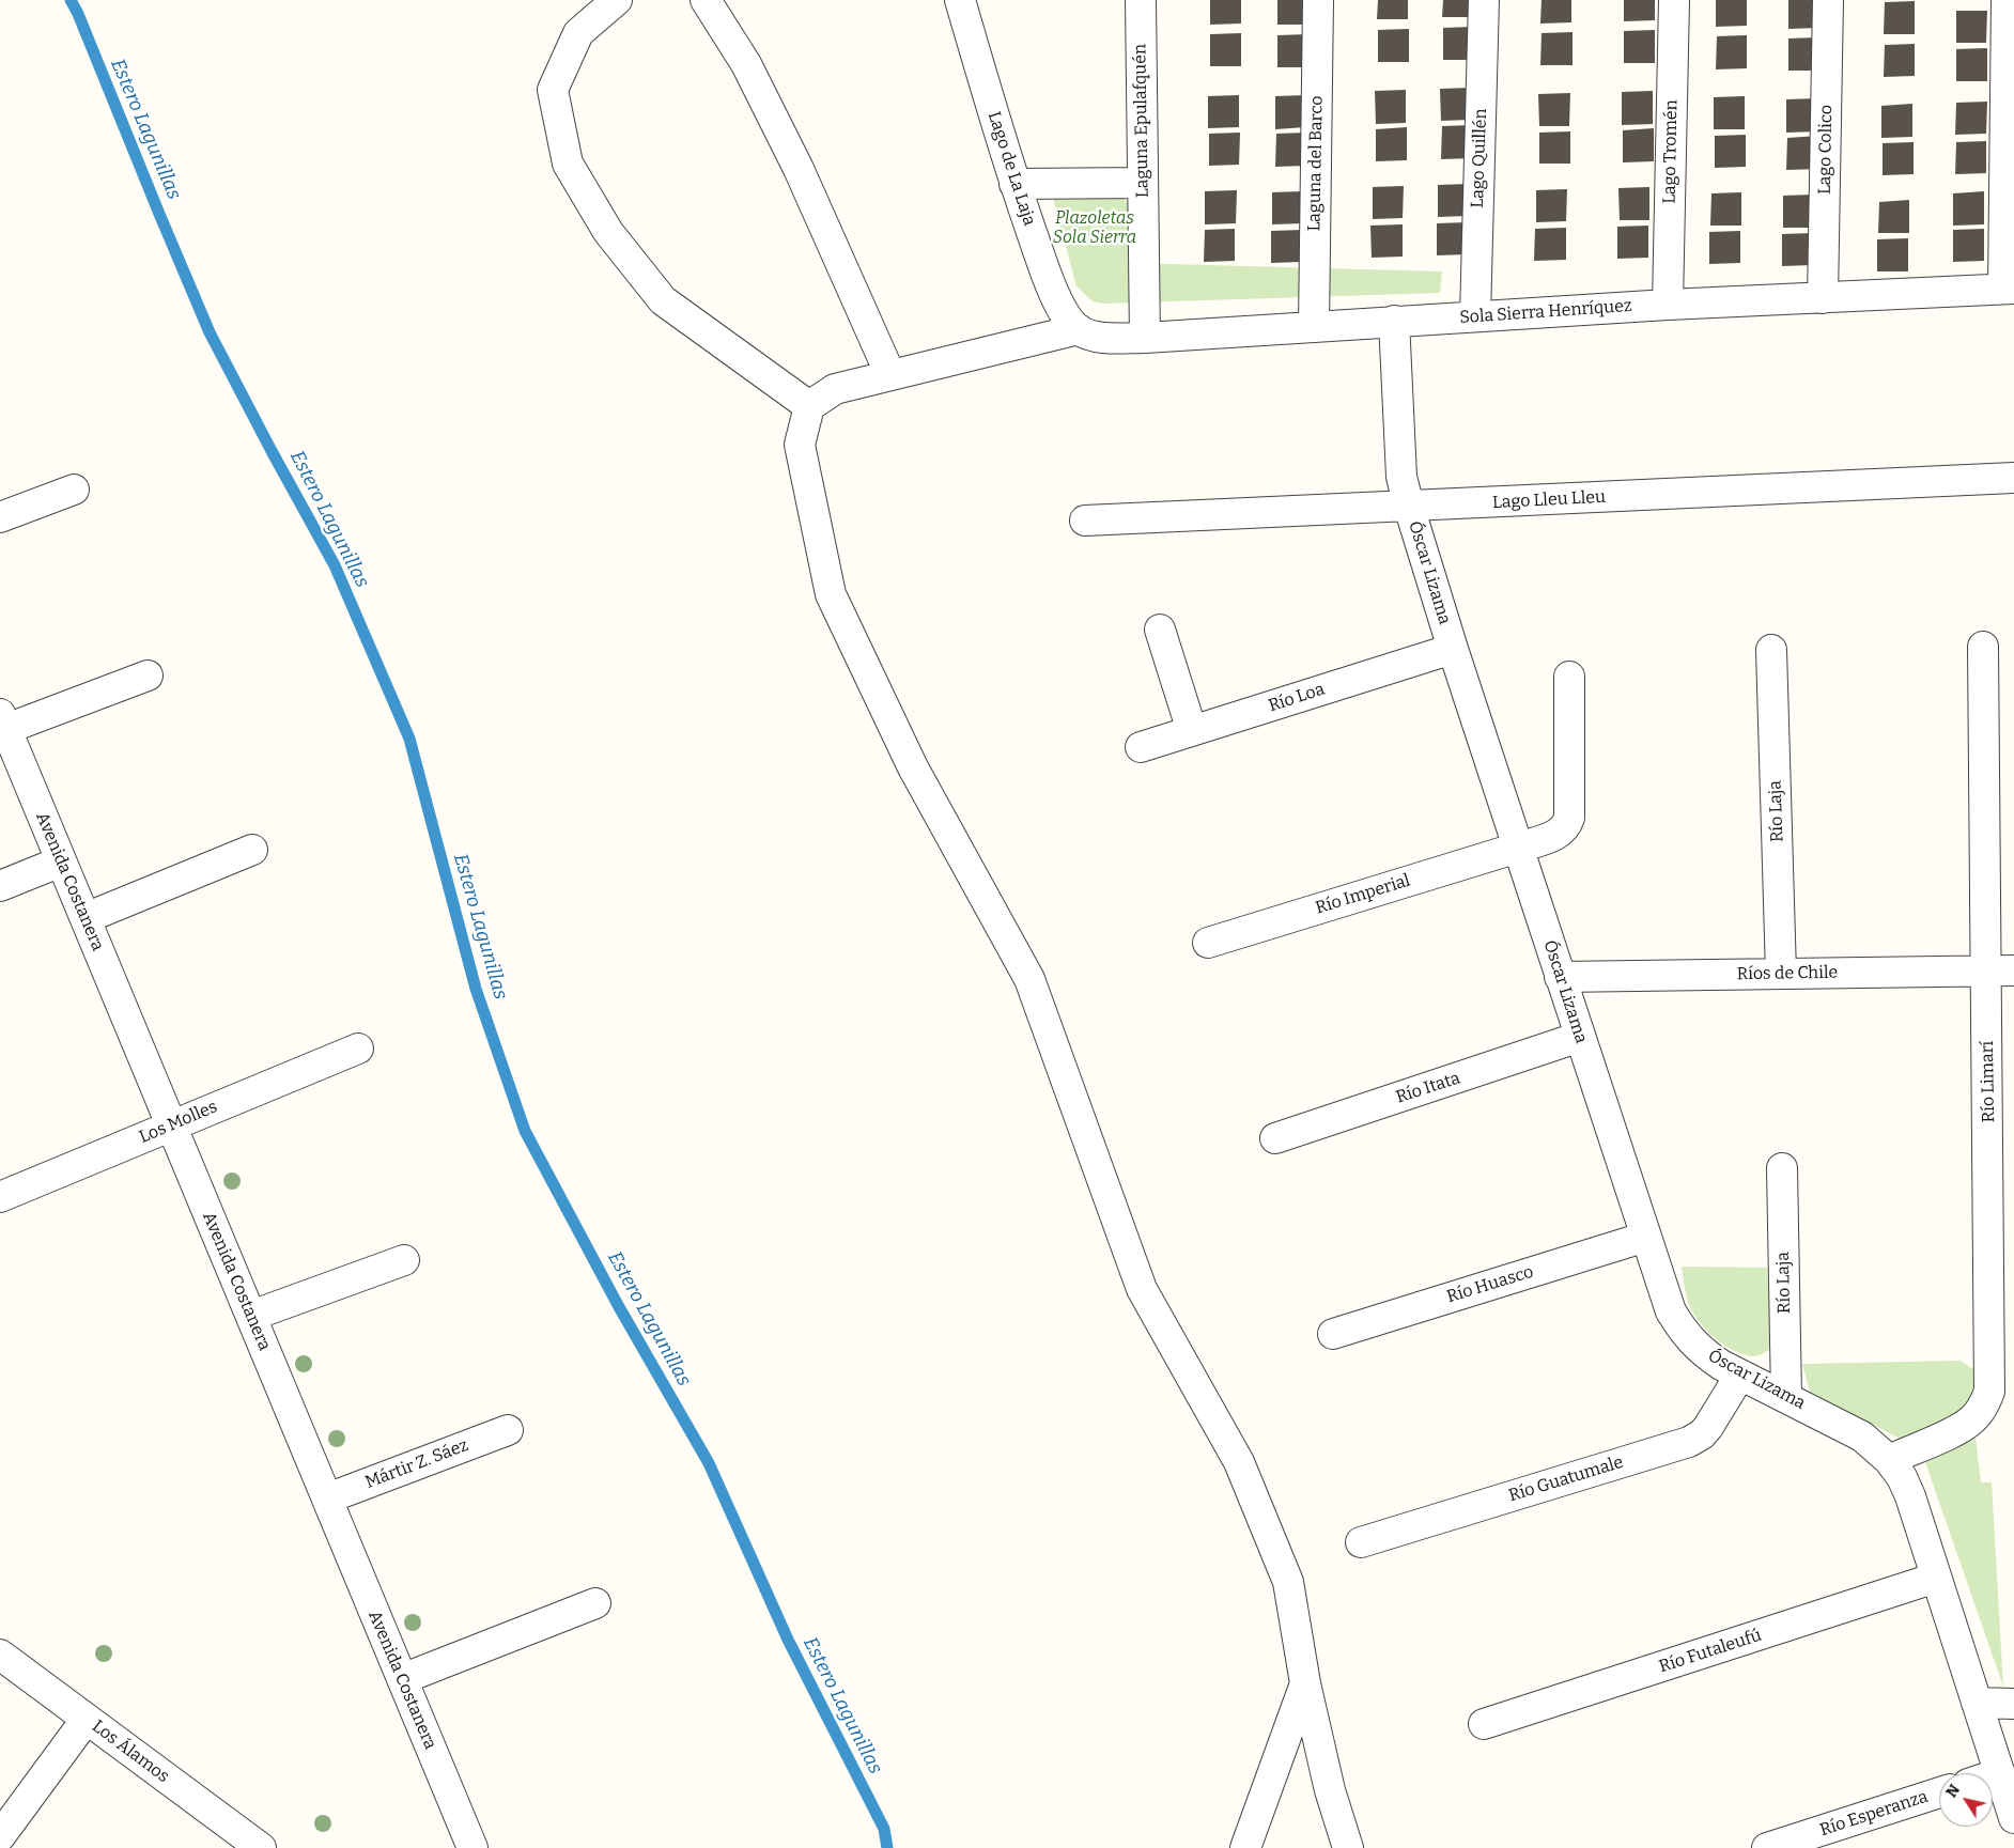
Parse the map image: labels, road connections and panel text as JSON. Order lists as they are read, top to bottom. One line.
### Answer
{"streets":{"street":["Laguna Epulafquén","Lago Colico","Lago Tromén","Lago Quillén","Laguna del Barco","Lago de La Laja","Sola Sierra Henríquez","Lago Lleu Lleu","Óscar Lizama","Río Loa","Río Laja","Avenida Costanera","Río Imperial","Ríos de Chile","Río Limarí","Río Itata","Los Molles","Río Huasco","Mártir Z. Sáez","Río Guatumale","Río Futaleufú","Los Álamos","Río Esperanza"]},"crossings":[["Laguna Epulafquén","Sola Sierra Henríquez"],["Lago Colico","Sola Sierra Henríquez"],["Lago Tromén","Sola Sierra Henríquez"],["Lago Quillén","Sola Sierra Henríquez"],["Laguna del Barco","Sola Sierra Henríquez"],["Lago de La Laja","Sola Sierra Henríquez"],["Sola Sierra Henríquez","Óscar Lizama"],["Lago Lleu Lleu","Óscar Lizama"],["Óscar Lizama","Río Loa"],["Óscar Lizama","Río Laja"],["Óscar Lizama","Río Imperial"],["Óscar Lizama","Ríos de Chile"],["Óscar Lizama","Río Limarí"],["Óscar Lizama","Río Itata"],["Óscar Lizama","Río Huasco"],["Óscar Lizama","Río Guatumale"],["Óscar Lizama","Río Futaleufú"],["Río Laja","Ríos de Chile"],["Avenida Costanera","Los Molles"],["Avenida Costanera","Mártir Z. Sáez"],["Ríos de Chile","Río Limarí"]],"water":["Estero Lagunillas"],"parks":["Plazoletas Sola Sierra"],"north":"top left"}
